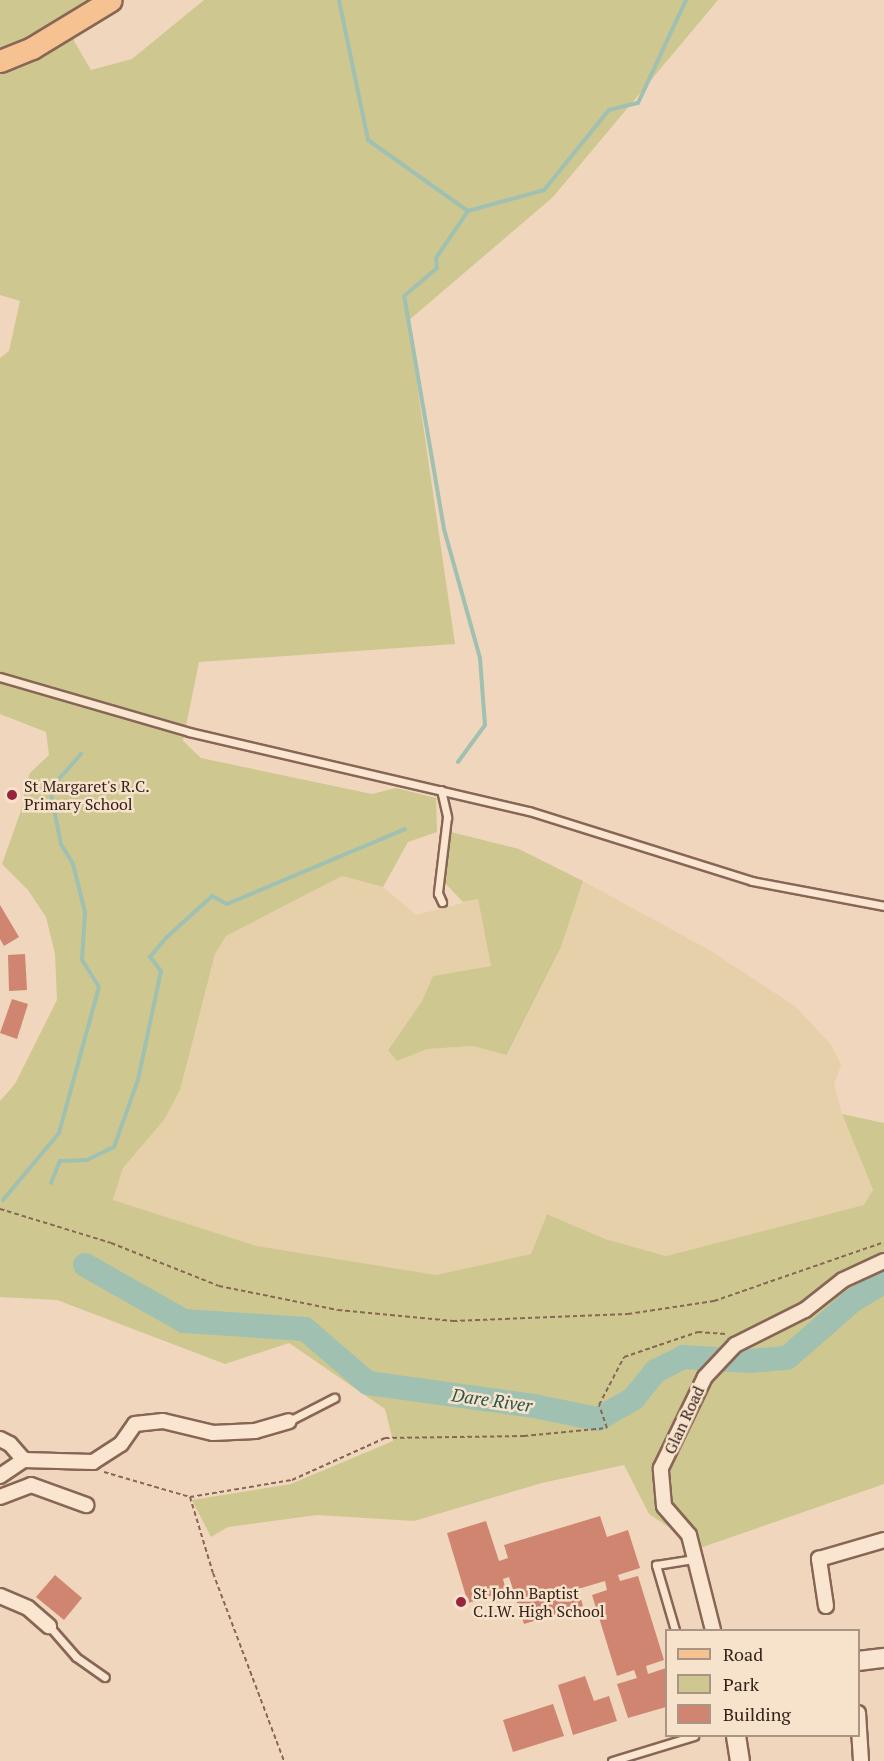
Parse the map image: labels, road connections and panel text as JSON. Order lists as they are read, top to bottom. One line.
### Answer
{"streets":{"street":["Glan Road"]},"water":["Dare River"],"places":["St Margaret's R.C. Primary School","St John Baptist C.I.W. High School"],"legend":["Road","Park","Building"]}
